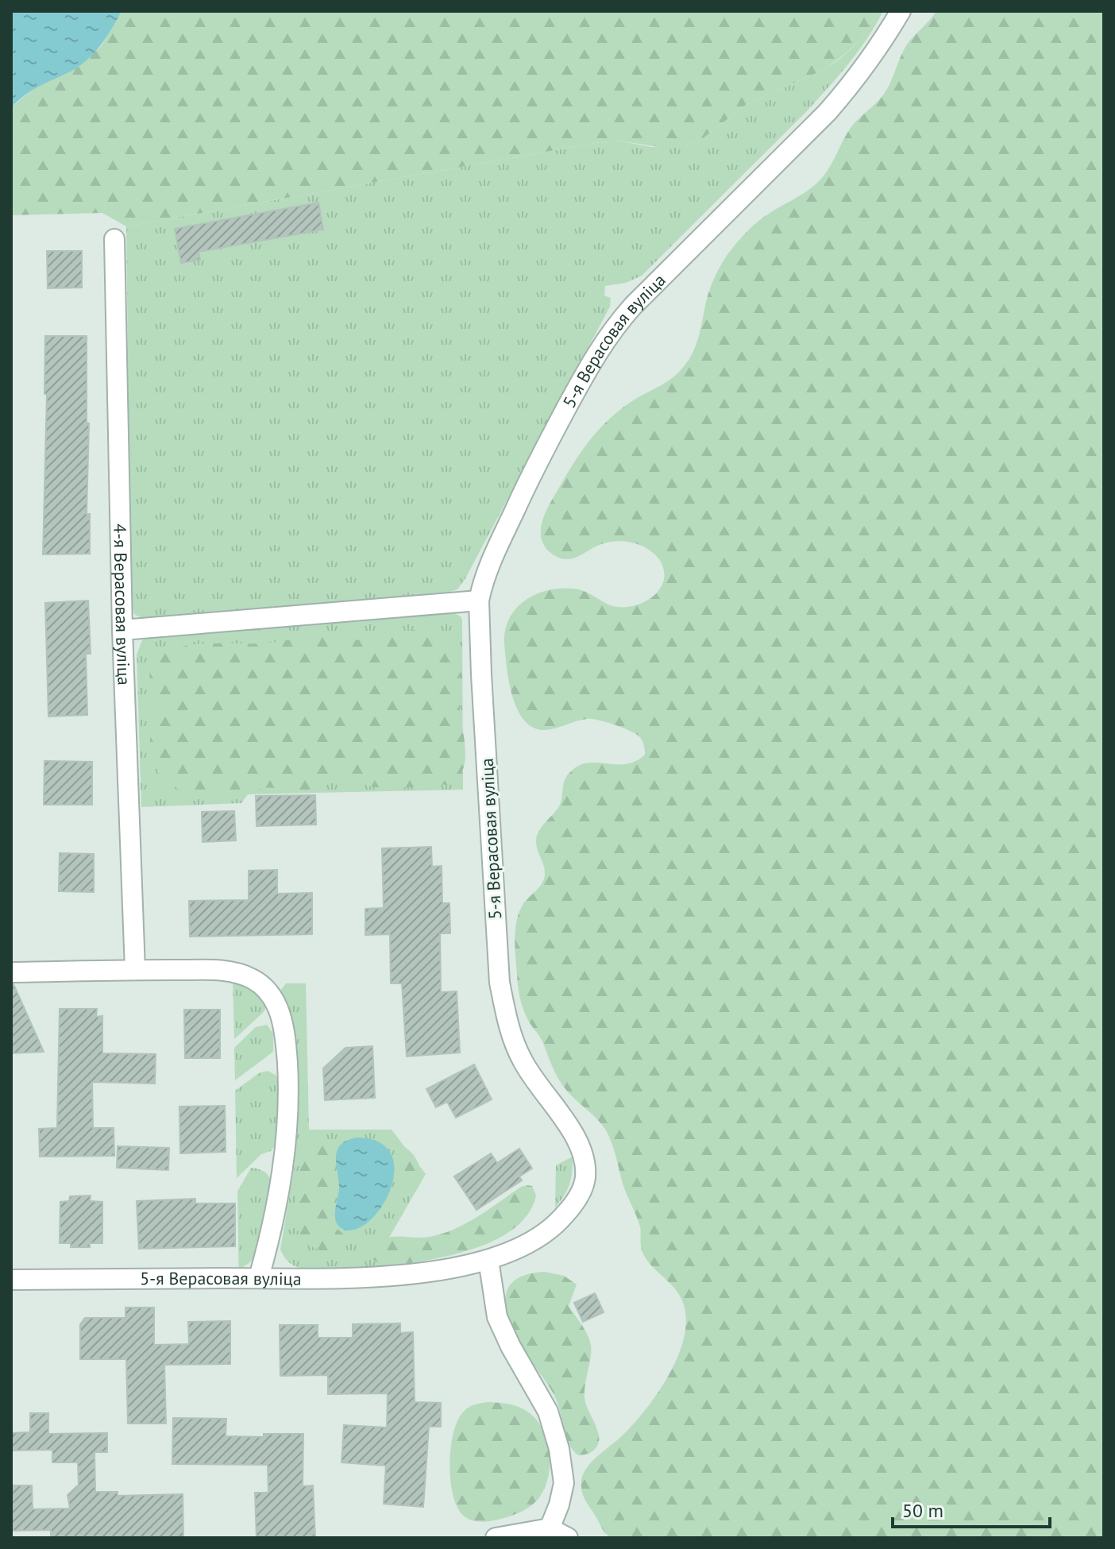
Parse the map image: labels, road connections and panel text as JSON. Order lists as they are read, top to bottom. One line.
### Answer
{"streets":{"street":["5-я Верасовая вуліца","4-я Верасовая вуліца"]},"scale_bar":"50 m"}
